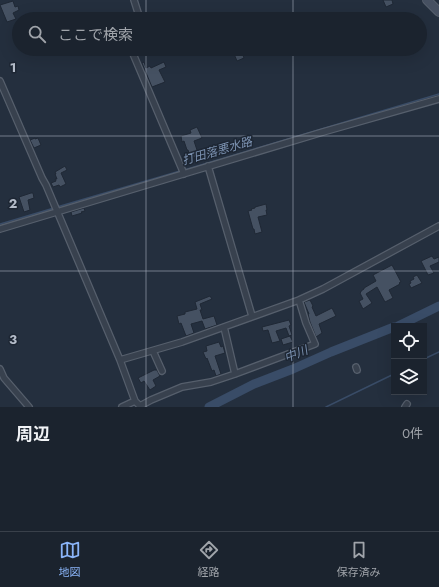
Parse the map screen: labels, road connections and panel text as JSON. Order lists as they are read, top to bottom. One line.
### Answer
{"water":["打田落悪水路","中川"],"page":{"search":"ここで検索","heading":["周辺","0件"],"nav":["地図","経路","保存済み"]},"grid":{"rows":["1","2","3"]}}
